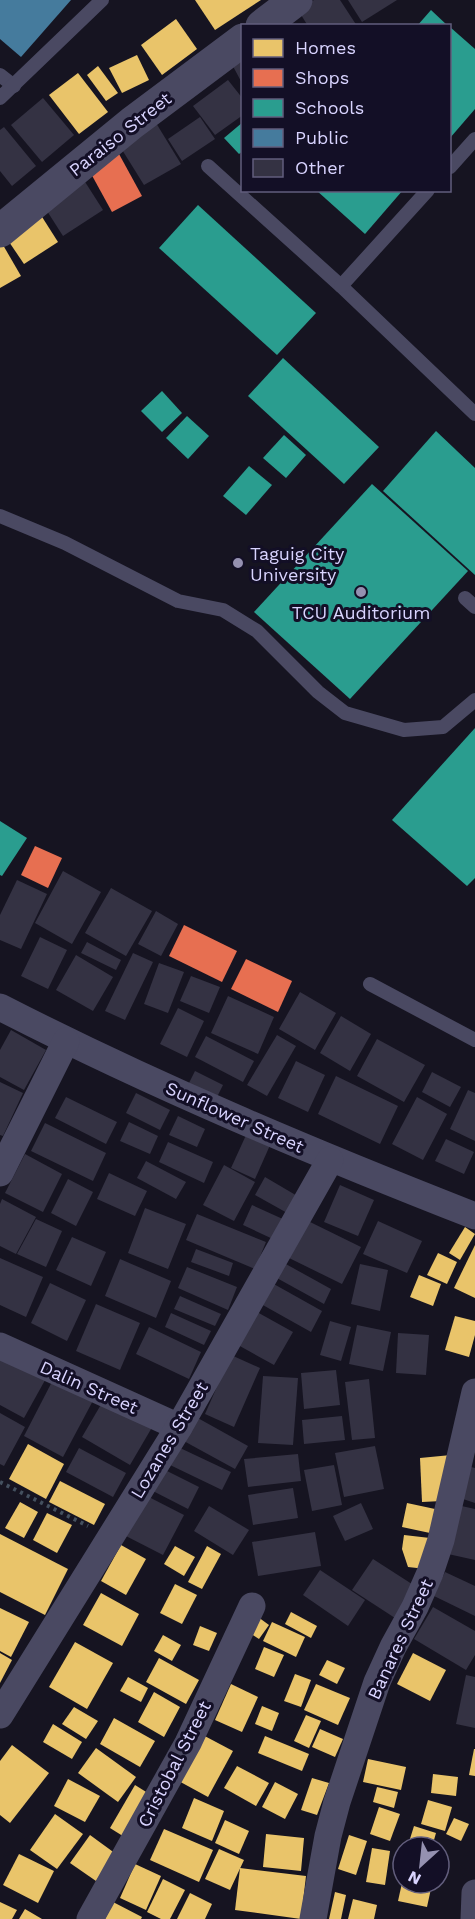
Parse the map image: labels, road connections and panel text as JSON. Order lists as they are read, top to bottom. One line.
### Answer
{"streets":{"street":["Paraiso Street","Sunflower Street","Dalin Street","Lozanes Street","Banares Street","Cristobal Street"]},"crossings":[["Sunflower Street","Lozanes Street"],["Dalin Street","Lozanes Street"]],"places":["Taguig City University","TCU Auditorium"],"legend":["Homes","Shops","Schools","Public","Other"],"north":"bottom left"}
